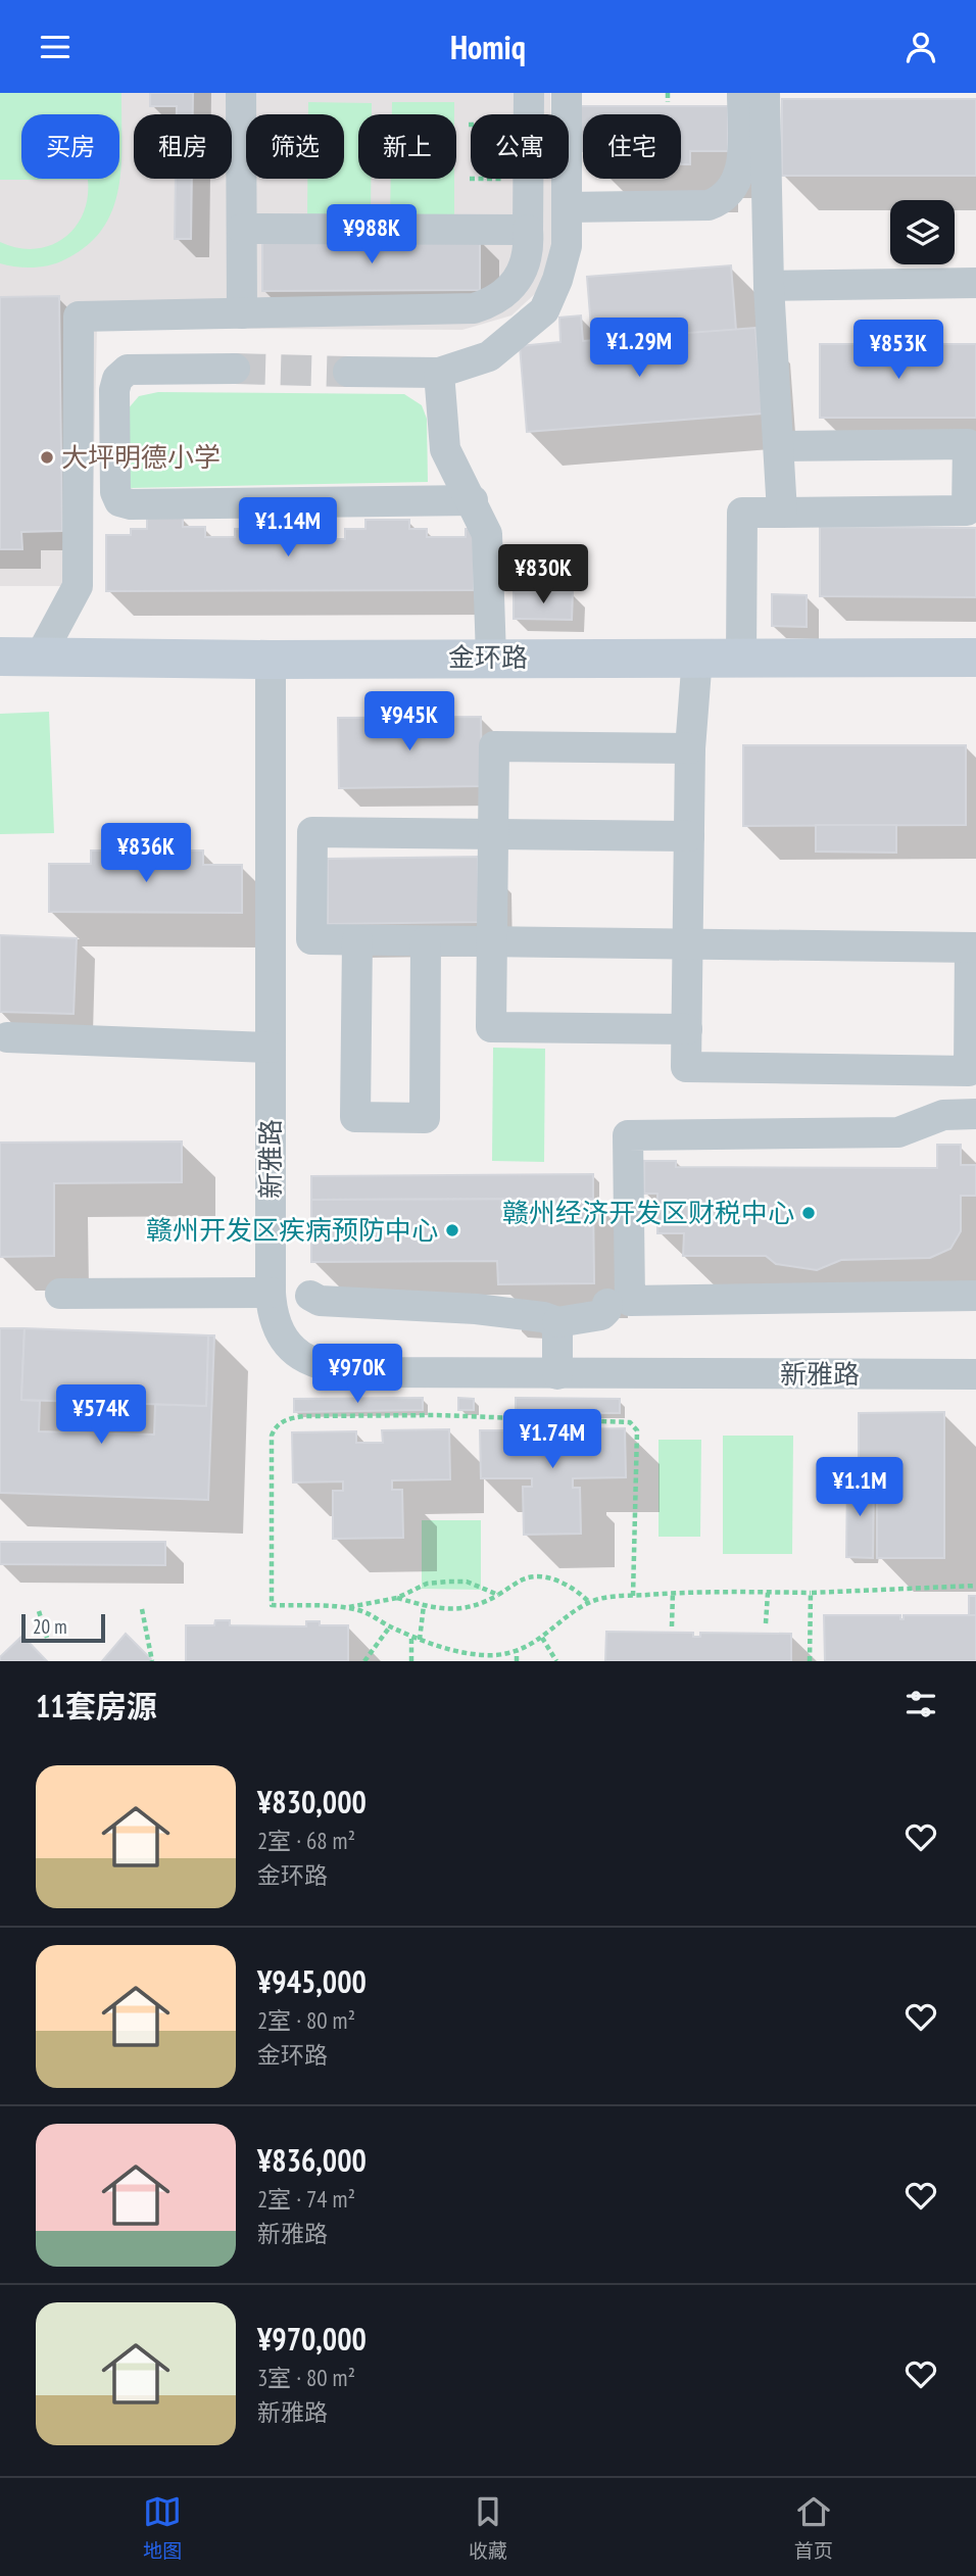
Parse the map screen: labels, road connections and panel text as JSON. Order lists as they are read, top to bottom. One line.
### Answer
{"streets":{"street":["金环路","新雅路"]},"crossings":[["金环路","新雅路"]],"places":["大坪明德小学","赣州经济开发区财税中心","赣州开发区疾病预防中心"],"scale_bar":"20 m","page":{"header":"Homiq","chip":["买房","租房","筛选","新上","公寓","住宅"],"price":["¥988K","¥1.29M","¥853K","¥1.14M","¥830K","¥945K","¥836K","¥970K","¥574K","¥1.74M","¥1.1M"],"scale":"20 m","heading":"11套房源","list":[{"name":"¥830,000","note":"2室 · 68 m² · 金环路"},{"name":"¥945,000","note":"2室 · 80 m² · 金环路"},{"name":"¥836,000","note":"2室 · 74 m² · 新雅路"},{"name":"¥970,000","note":"3室 · 80 m² · 新雅路"}],"tabs":["地图","收藏","首页"]}}
